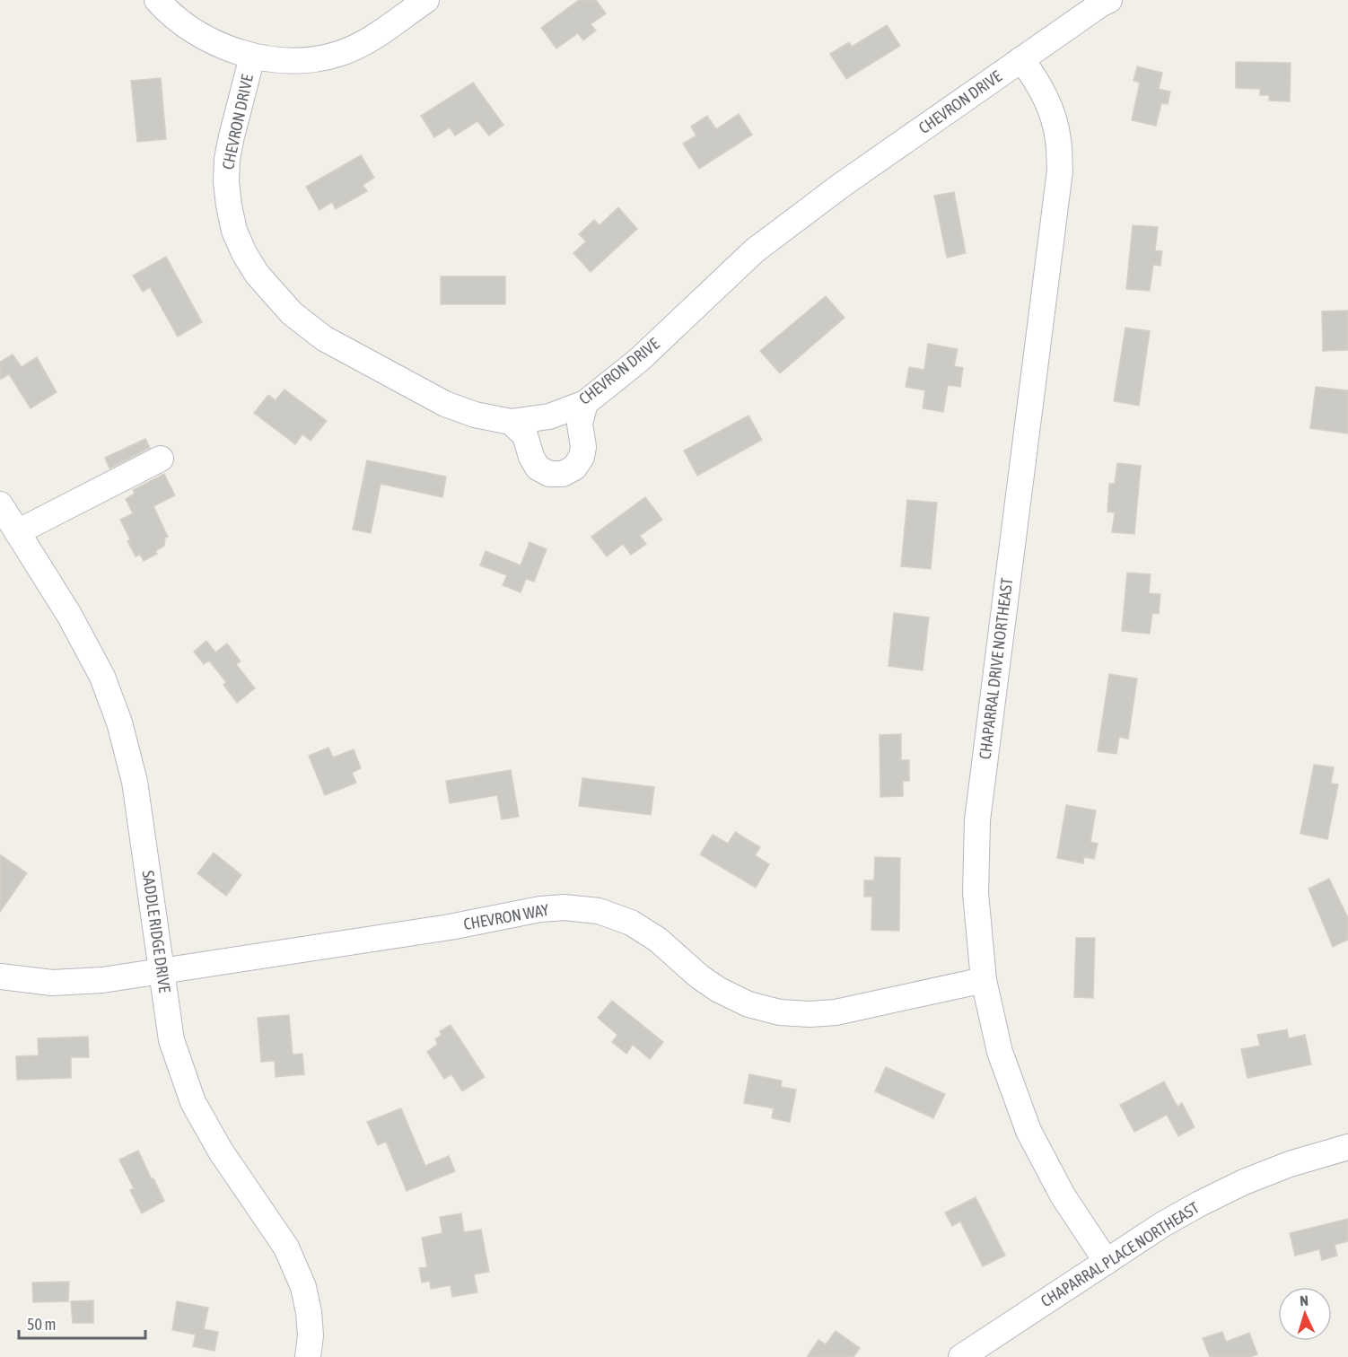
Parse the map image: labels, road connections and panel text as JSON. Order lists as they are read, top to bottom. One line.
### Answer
{"streets":{"street":["CHEVRON DRIVE","CHAPARRAL DRIVE NORTHEAST","CHEVRON WAY","SADDLE RIDGE DRIVE","CHAPARRAL PLACE NORTHEAST"]},"crossings":[["CHEVRON DRIVE","CHAPARRAL DRIVE NORTHEAST"],["CHAPARRAL DRIVE NORTHEAST","CHEVRON WAY"],["CHAPARRAL DRIVE NORTHEAST","CHAPARRAL PLACE NORTHEAST"],["CHEVRON WAY","SADDLE RIDGE DRIVE"]],"scale_bar":"50 m","north":"top"}
